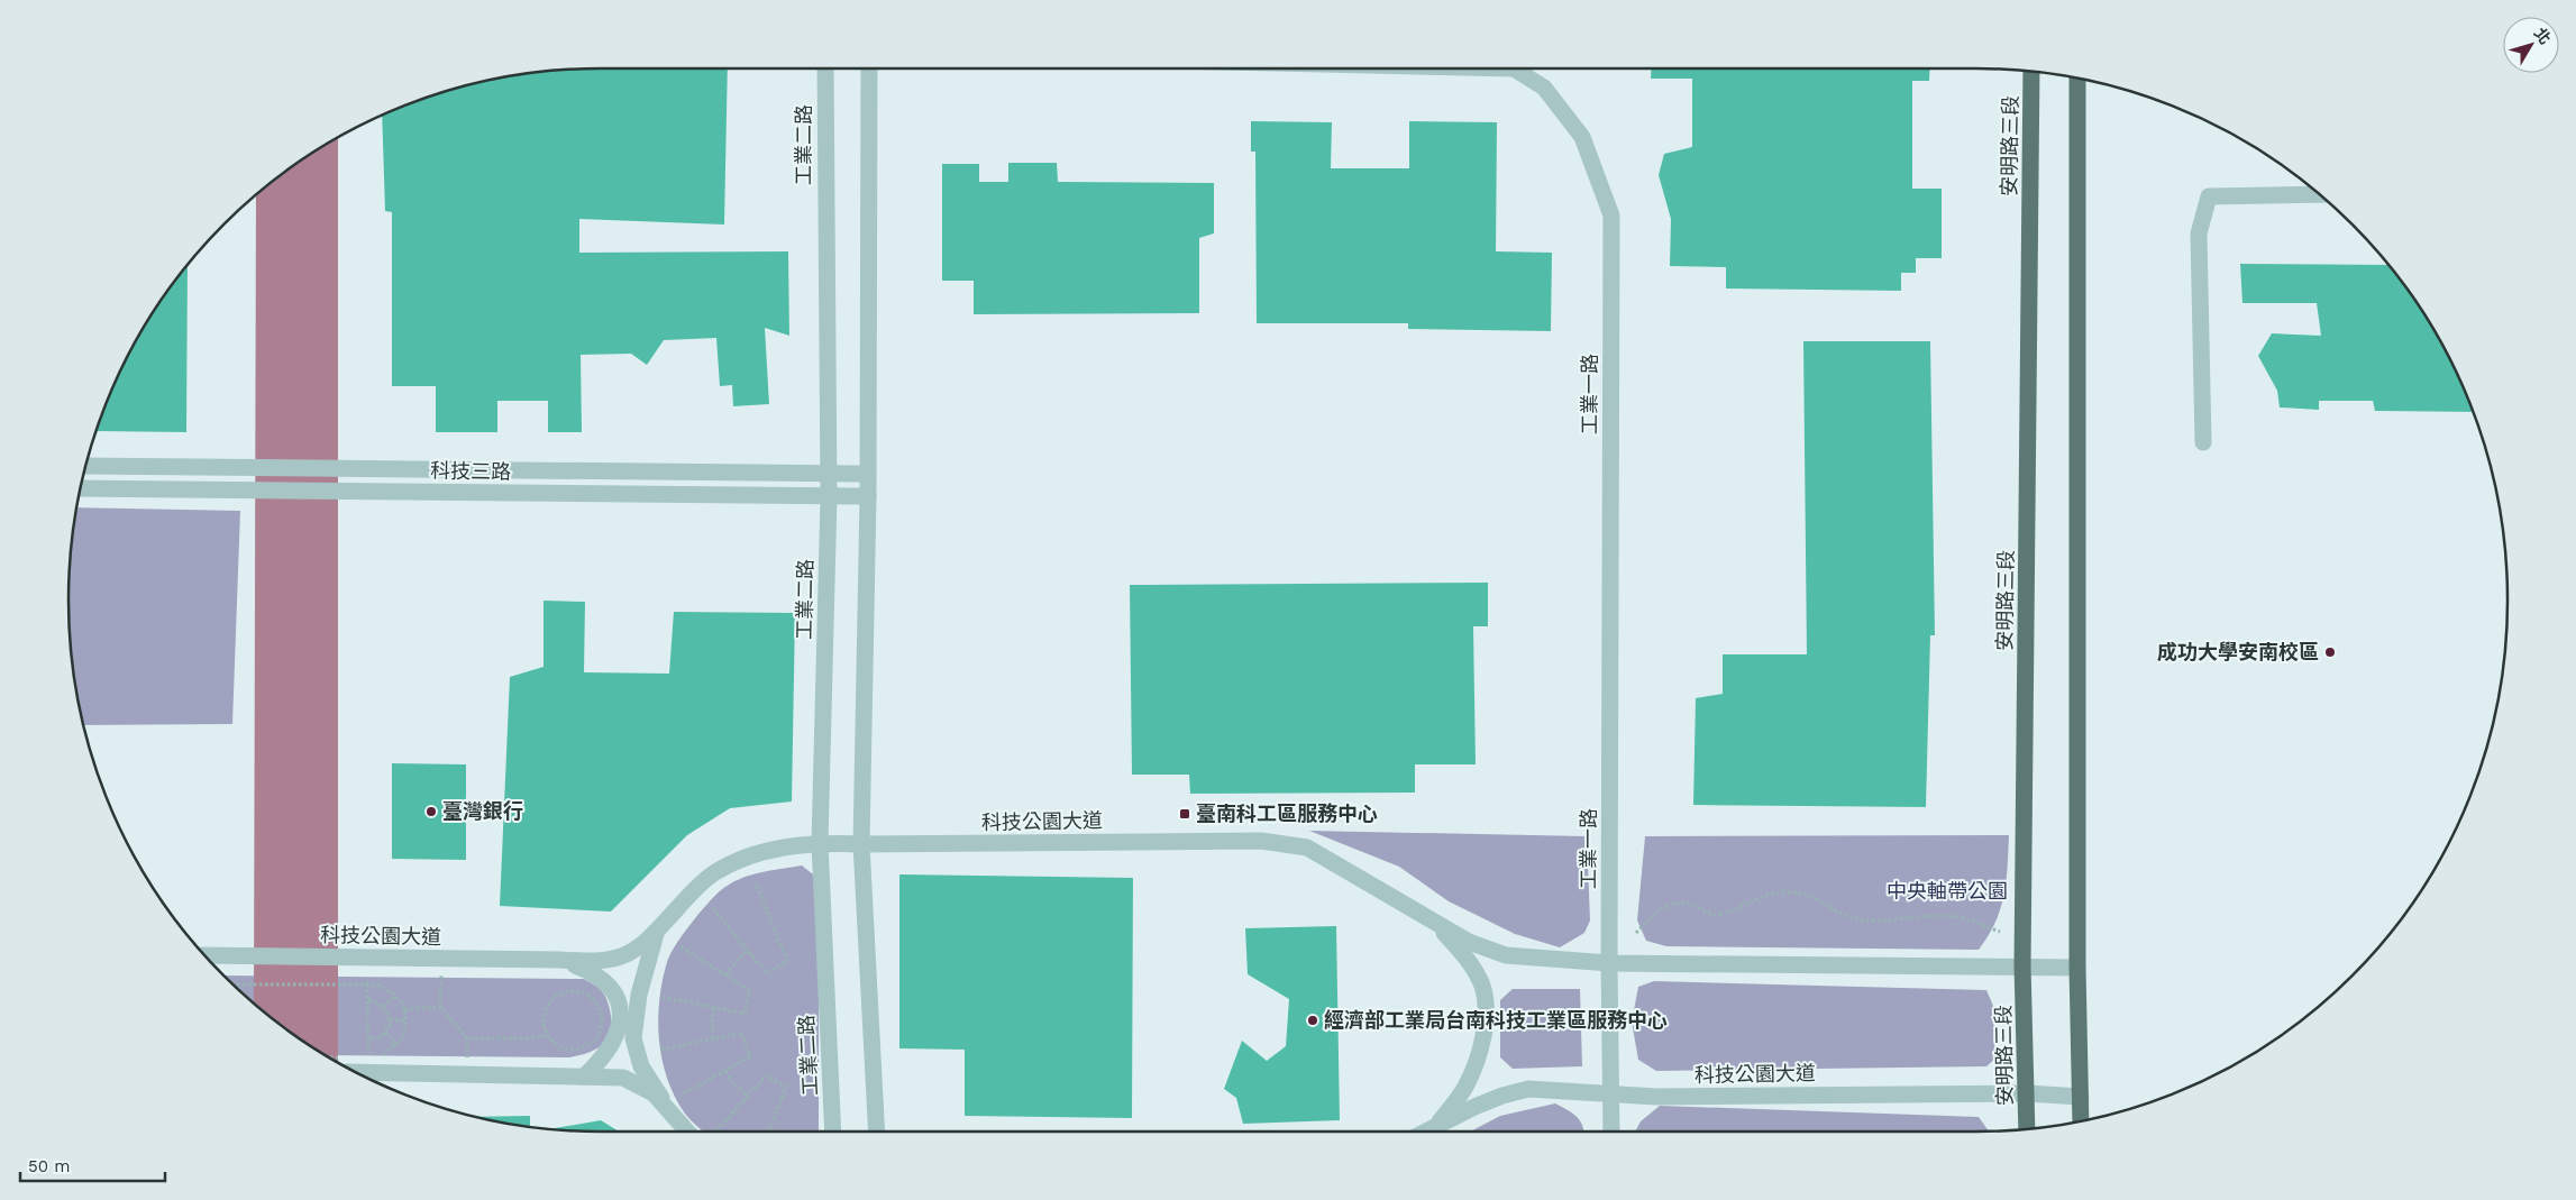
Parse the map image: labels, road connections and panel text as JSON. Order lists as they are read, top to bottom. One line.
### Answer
{"streets":{"main road":["安明路三段"],"street":["工業二路","工業一路","科技三路","科技公園大道"]},"crossings":[["工業二路","科技三路"],["工業二路","科技公園大道"],["安明路三段","科技公園大道"],["工業一路","科技公園大道"]],"parks":["中央軸帶公園"],"places":{"other":["成功大學安南校區","臺灣銀行","經濟部工業局台南科技工業區服務中心"],"transit":["臺南科工區服務中心"]},"scale_bar":"50 m","north":"top right"}
